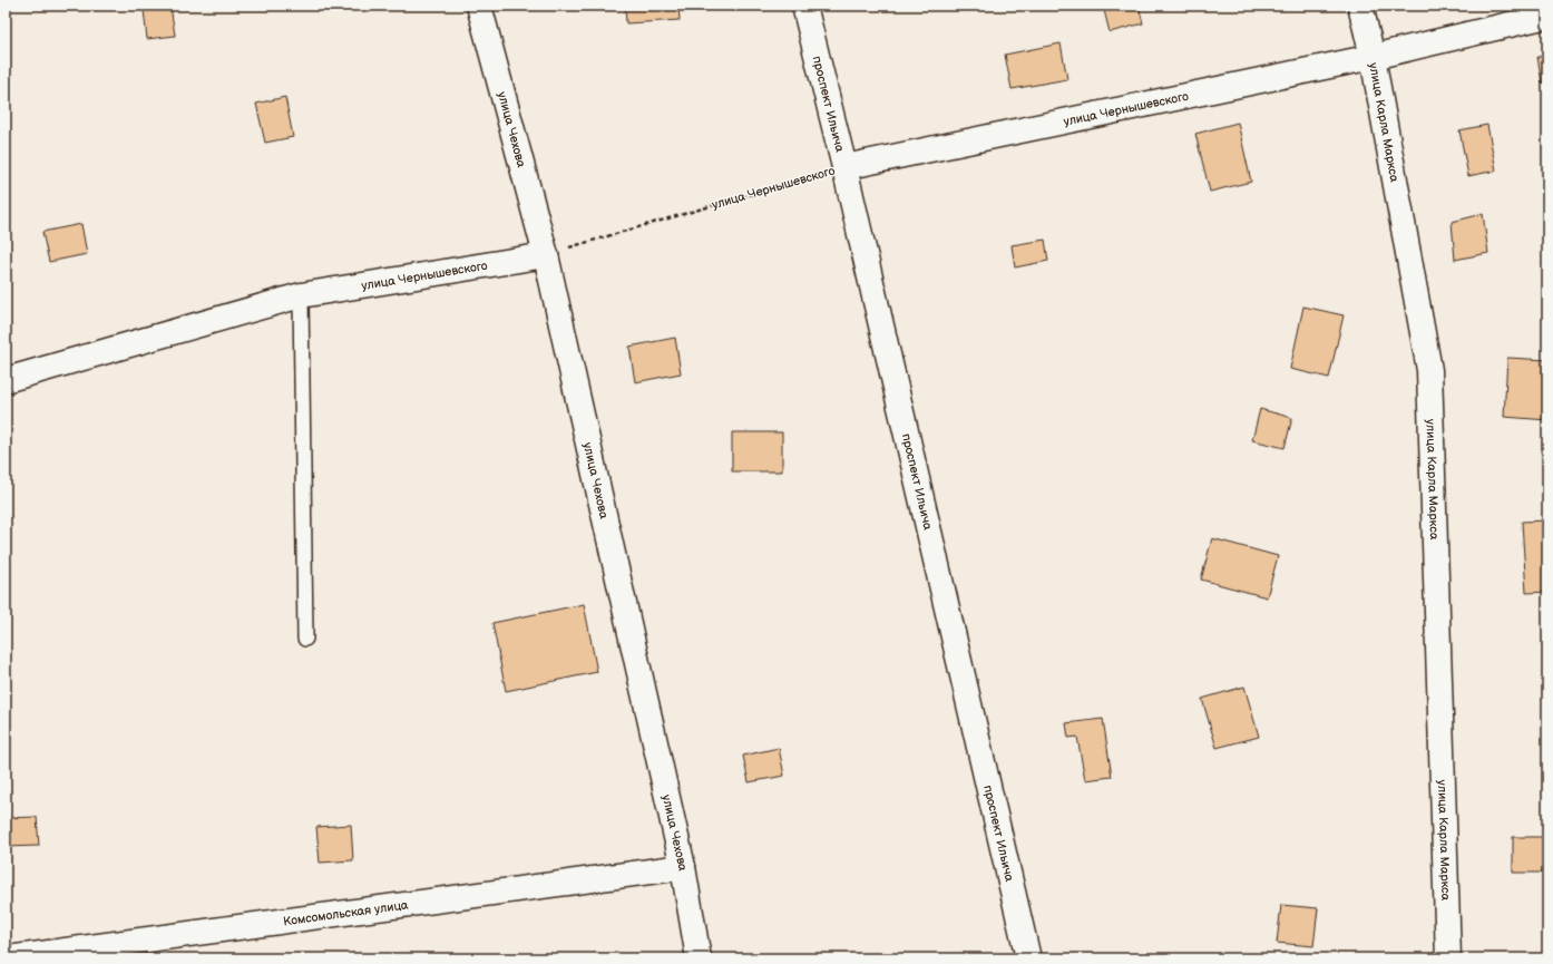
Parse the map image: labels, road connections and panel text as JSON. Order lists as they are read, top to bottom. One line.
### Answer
{"streets":{"street":["проспект Ильича","улица Чернышевского","улица Карла Маркса","улица Чехова","Комсомольская улица"]},"crossings":[["проспект Ильича","улица Чернышевского"],["улица Чернышевского","улица Карла Маркса"],["улица Чернышевского","улица Чехова"],["улица Чехова","Комсомольская улица"]]}
